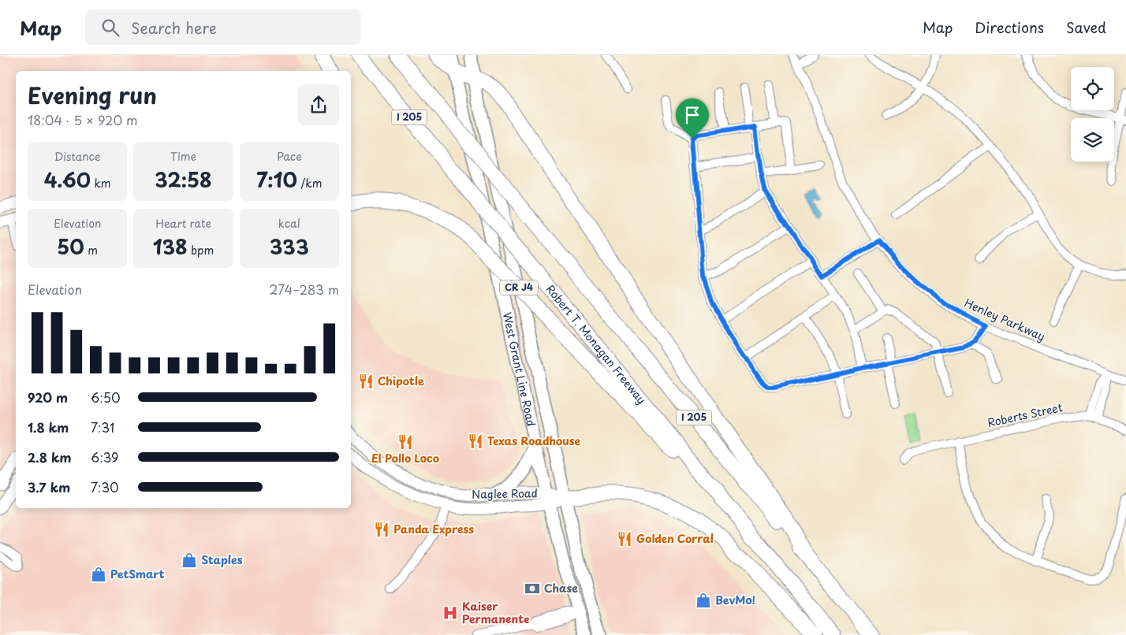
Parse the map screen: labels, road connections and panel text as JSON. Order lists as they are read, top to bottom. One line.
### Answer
{"streets":{"highway":["I 205","Robert T. Monagan Freeway"],"main road":["CR J4","West Grant Line Road","Naglee Road"],"street":["Henley Parkway","Roberts Street"]},"crossings":[["West Grant Line Road","Naglee Road"]],"places":{"restaurant":["Chipotle","Texas Roadhouse","El Pollo Loco","Panda Express","Golden Corral"],"shop":["Staples","PetSmart","BevMo!"],"bank":["Chase"],"hospital":["Kaiser Permanente"]},"page":{"header":"Map","search":"Search here","nav":["Map","Directions","Saved"],"heading":["Evening run","18:04 · 5 × 920 m"],"stats":[["Distance","4.60 km"],["Time","32:58"],["Pace","7:10 /km"],["Elevation","50 m"],["Heart rate","138 bpm"],["kcal","333"]],"chart":["Elevation","274–283 m"],"list":[{"name":"920 m","note":"6:50"},{"name":"1.8 km","note":"7:31"},{"name":"2.8 km","note":"6:39"},{"name":"3.7 km","note":"7:30"}]}}
